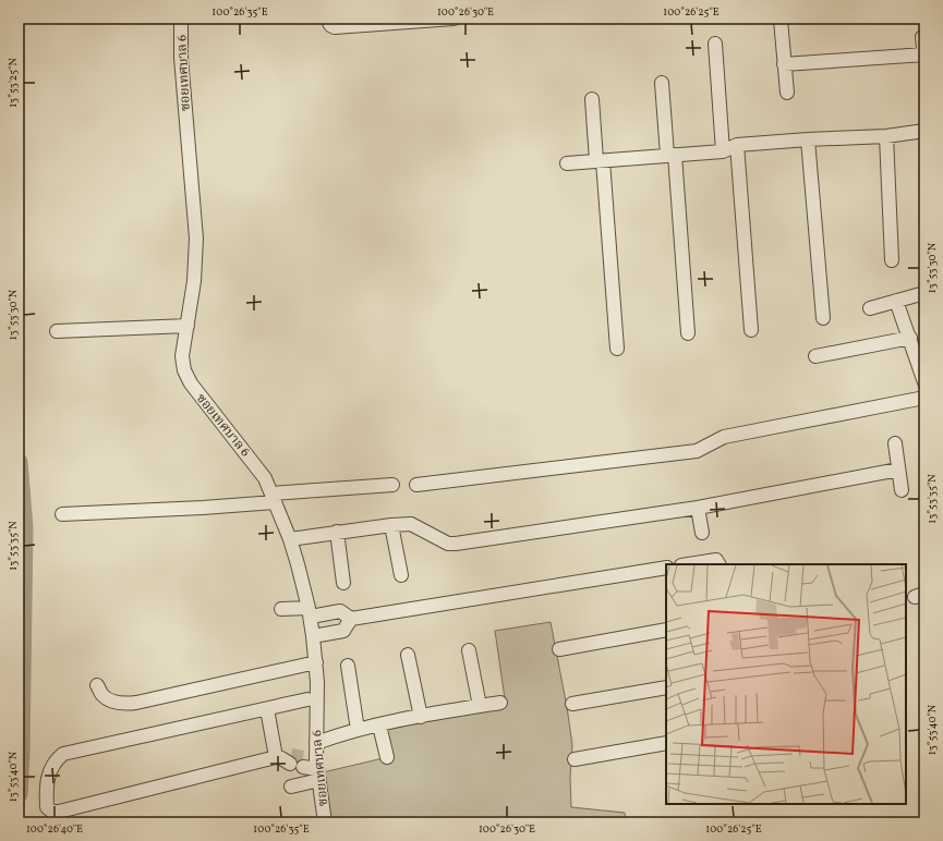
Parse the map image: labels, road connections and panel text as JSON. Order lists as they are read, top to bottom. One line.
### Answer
{"streets":{"street":["ซอยเทศบาล 6"]},"coordinates":["100°26'35\"E","100°26'30\"E","100°26'25\"E","13°53'25\"N","13°53'30\"N","13°53'35\"N","13°53'40\"N","100°26'40\"E"]}
